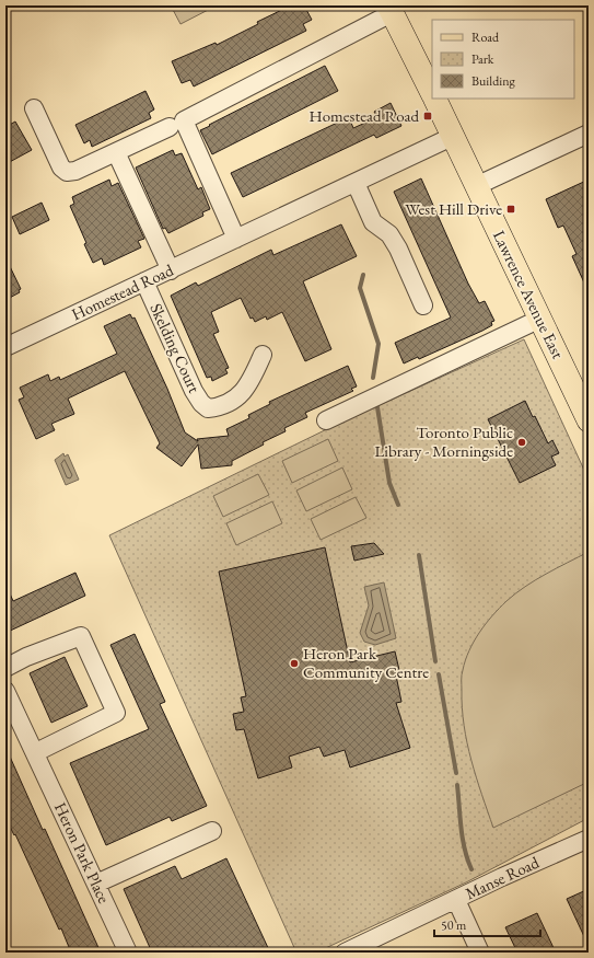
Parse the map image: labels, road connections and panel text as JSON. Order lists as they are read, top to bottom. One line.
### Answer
{"streets":{"main road":["Lawrence Avenue East"],"street":["Homestead Road","Skelding Court","Heron Park Place","Manse Road"]},"crossings":[["Homestead Road","Lawrence Avenue East"],["Homestead Road","Skelding Court"]],"places":{"transit":["Homestead Road","West Hill Drive"],"other":["Toronto Public Library - Morningside","Heron Park Community Centre"]},"legend":["Road","Park","Building"],"scale_bar":"50 m"}
